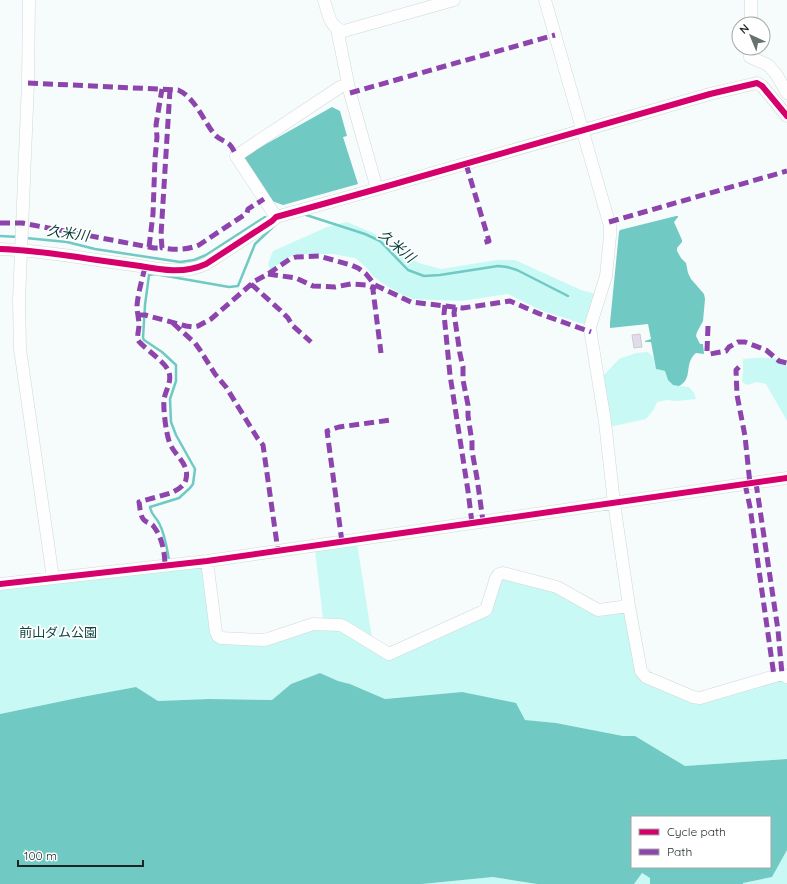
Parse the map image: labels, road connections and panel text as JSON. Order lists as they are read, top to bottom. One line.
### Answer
{"water":["久米川"],"parks":["前山ダム公園"],"legend":["Cycle path","Path"],"scale_bar":"100 m","north":"top left"}
